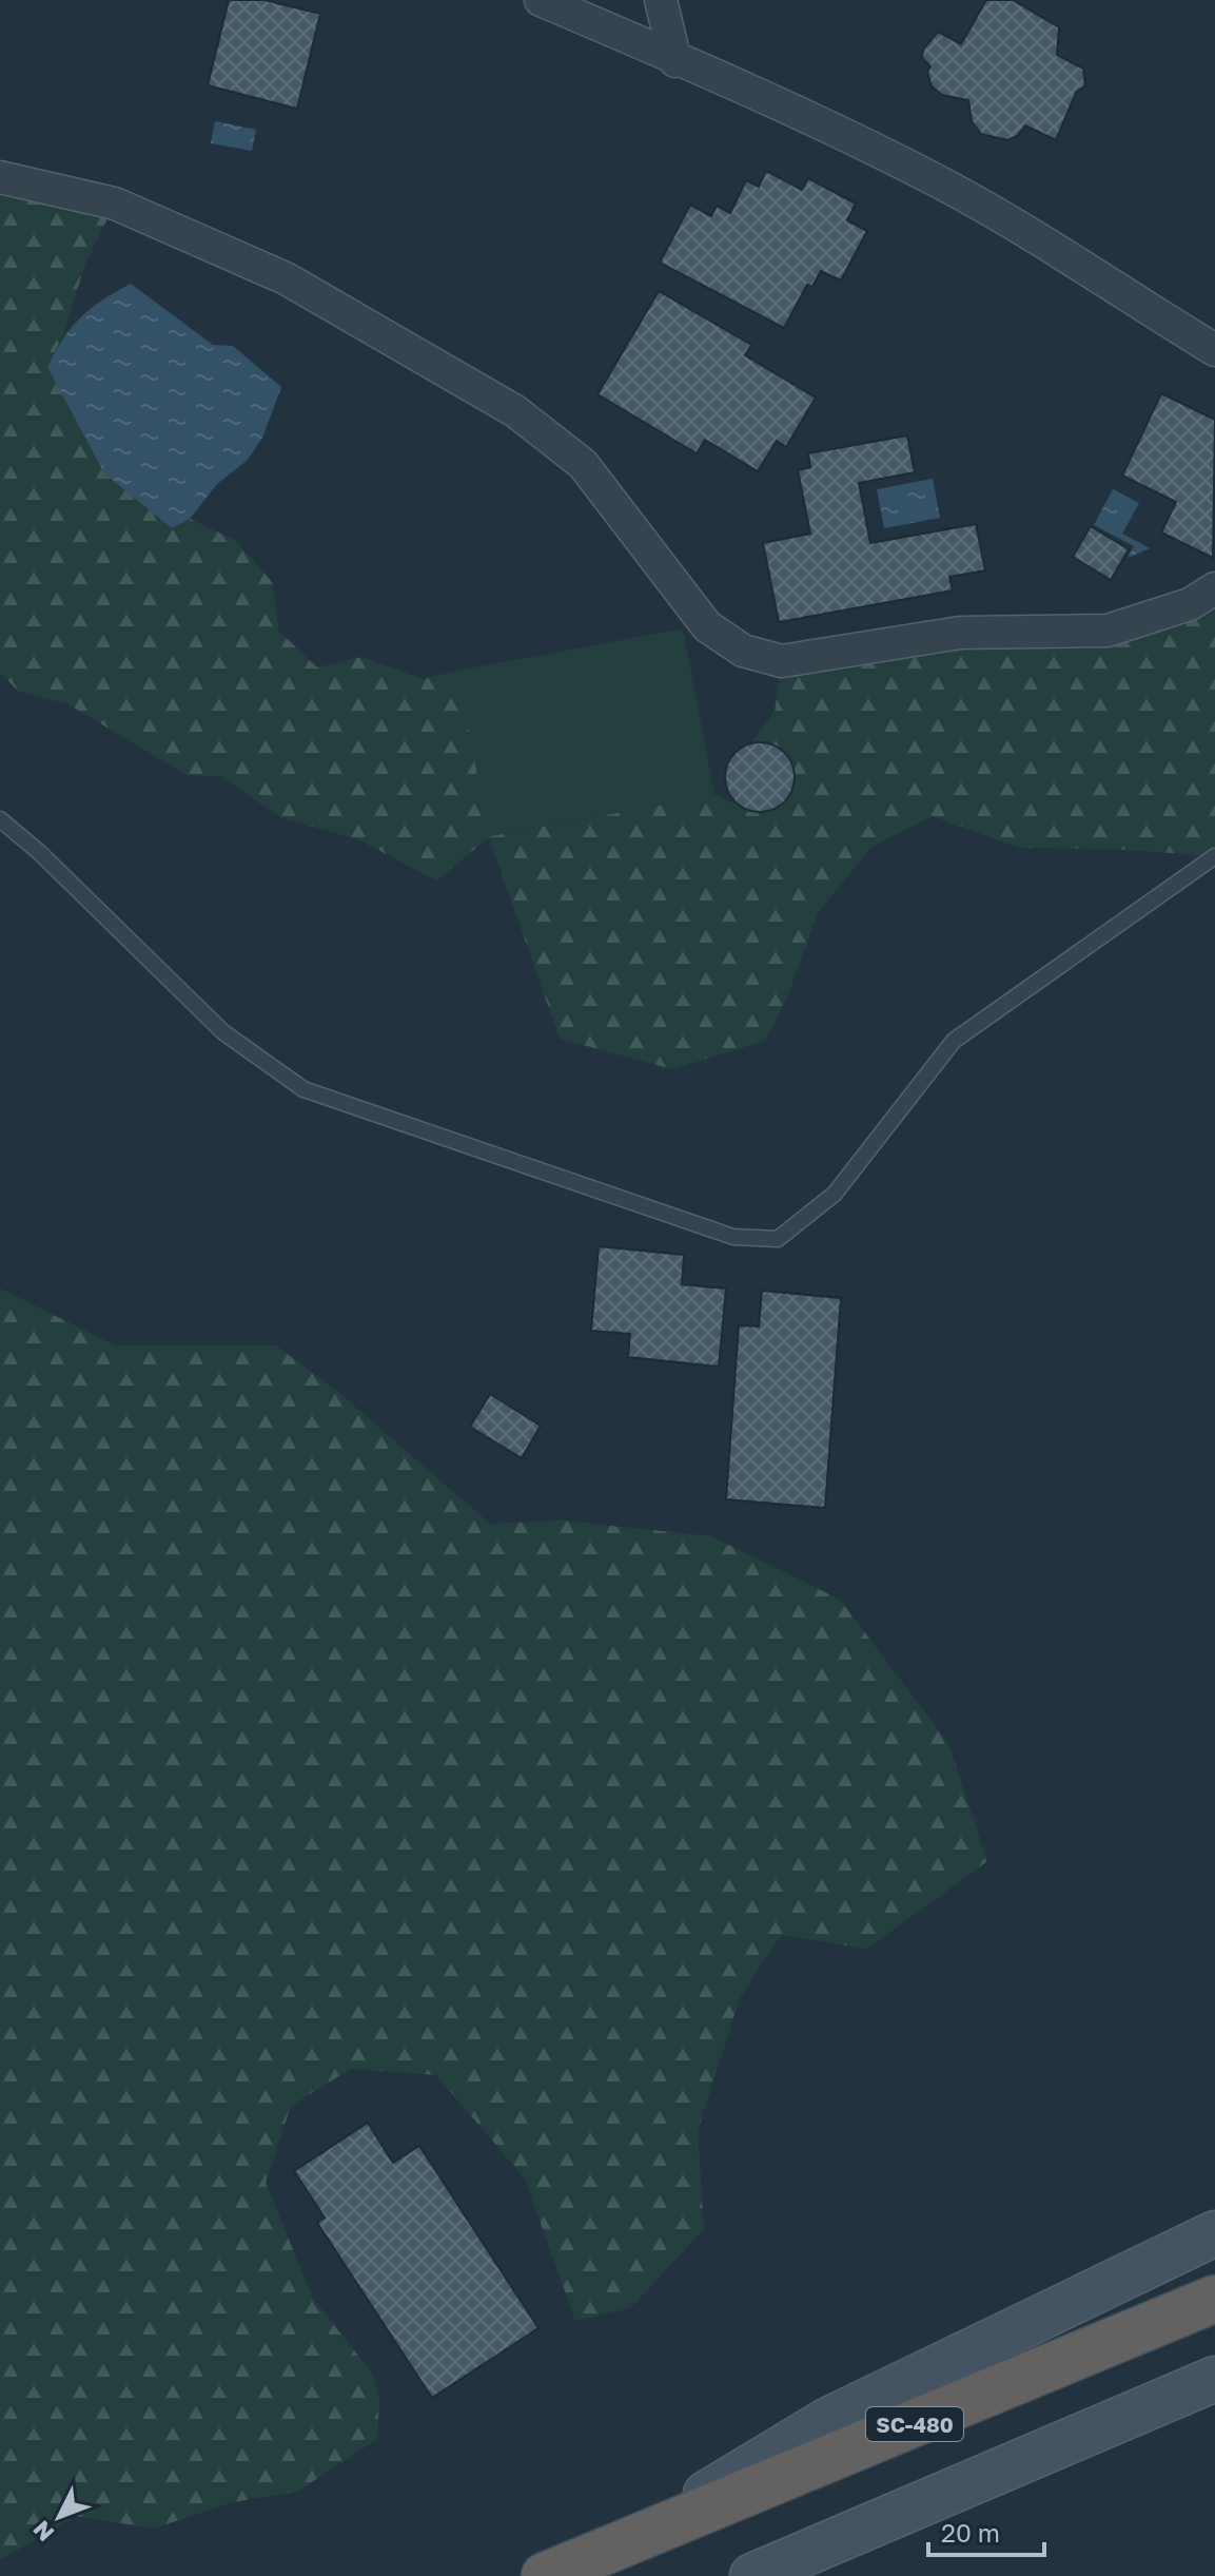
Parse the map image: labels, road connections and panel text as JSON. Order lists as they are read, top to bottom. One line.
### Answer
{"streets":{"highway":["SC-480"]},"scale_bar":"20 m","north":"bottom left"}
